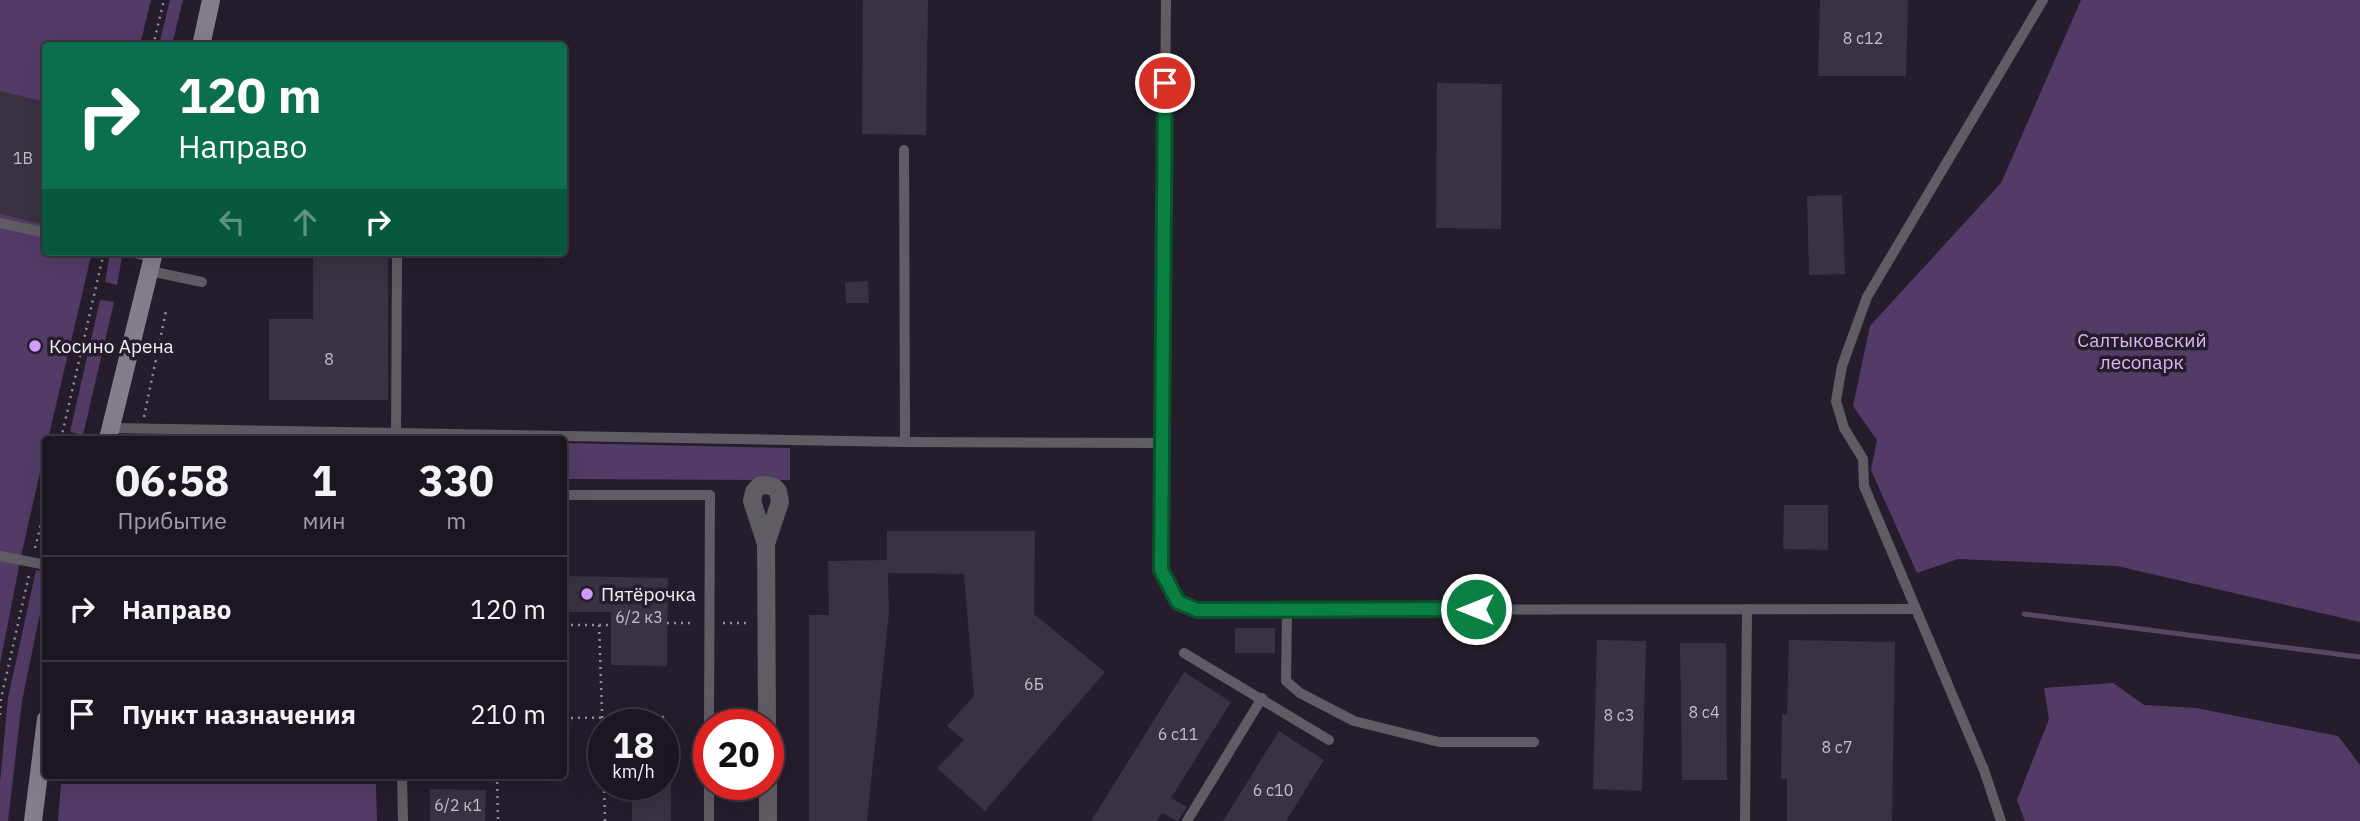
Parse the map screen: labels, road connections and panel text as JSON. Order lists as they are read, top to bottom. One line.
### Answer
{"parks":["Салтыковский лесопарк"],"places":["Косино Арена","Пятёрочка"],"house_numbers":["8 с12","1В","8","6/2 к3","6Б","8 с4","8 с3","6 с11","8 с7","6 с10","6/2 к1"],"page":{"turn":["120 m","Направо"],"eta":["06:58","Прибытие","1","мин","330","m"],"list":[{"name":"Направо","value":"120 m"},{"name":"Пункт назначения","value":"210 m"}],"speed":"18 km/h","limit":"20"}}
